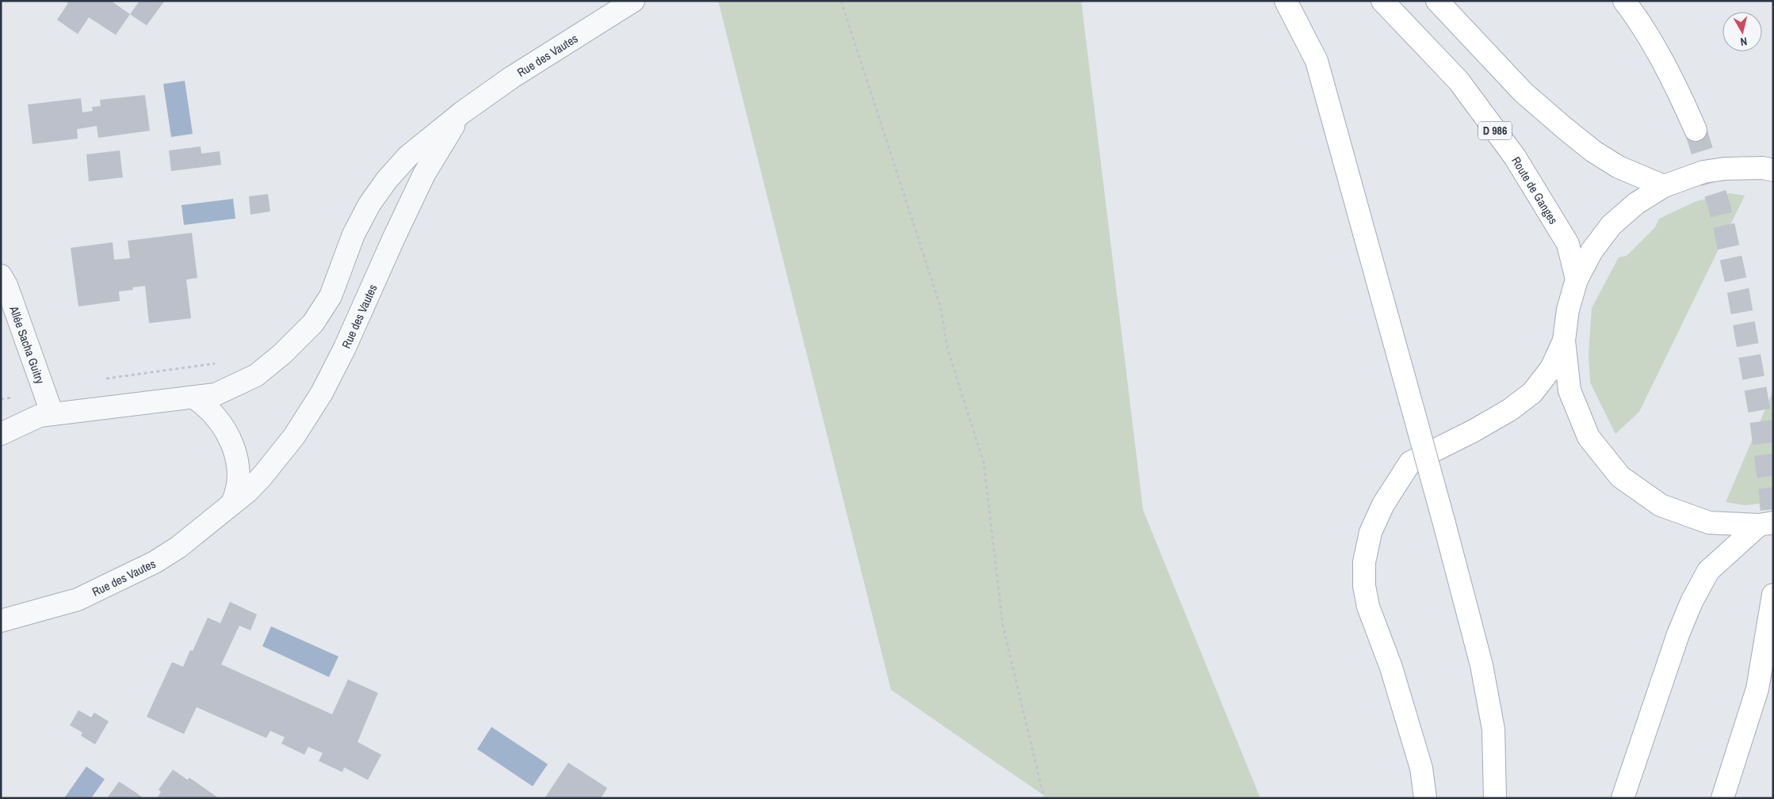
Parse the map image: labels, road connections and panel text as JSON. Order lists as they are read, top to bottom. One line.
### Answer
{"streets":{"main road":["D 986","Route de Ganges"],"street":["Rue des Vautes","Allée Sacha Guitry"]},"crossings":[["Rue des Vautes","Allée Sacha Guitry"]],"north":"bottom"}
